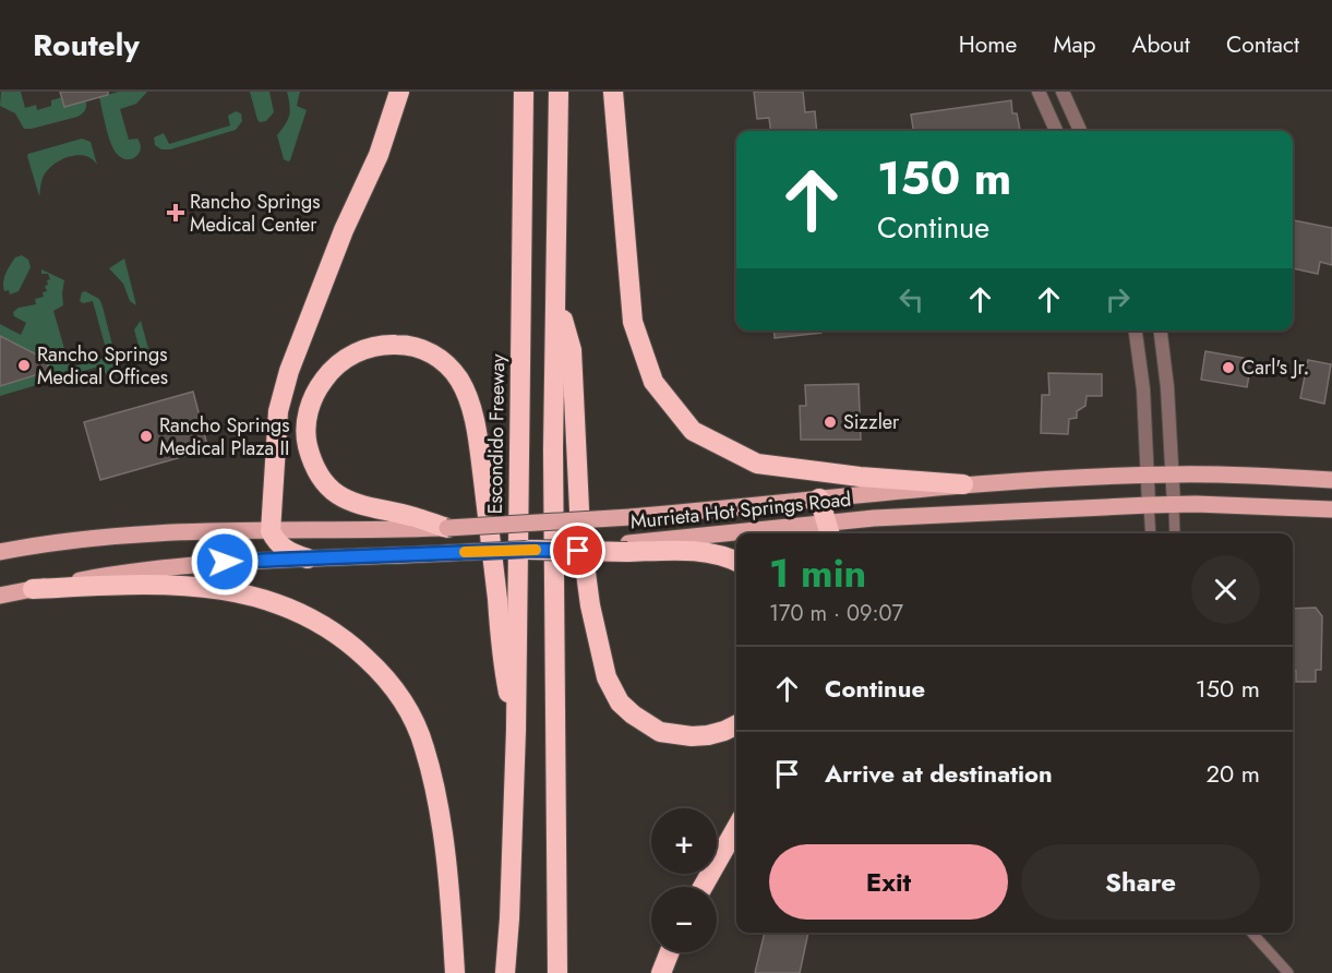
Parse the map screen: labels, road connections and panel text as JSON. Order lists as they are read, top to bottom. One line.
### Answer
{"streets":{"highway":["Escondido Freeway"],"main road":["Murrieta Hot Springs Road"]},"places":{"health":["Rancho Springs Medical Center"],"other":["Rancho Springs Medical Offices","Carl's Jr.","Sizzler","Rancho Springs Medical Plaza II"]},"page":{"header":"Routely","nav":["Home","Map","About","Contact"],"turn":["150 m","Continue"],"heading":["1 min","170 m · 09:07"],"list":[{"name":"Continue","value":"150 m"},{"name":"Arrive at destination","value":"20 m"}],"map_buttons":["+","−"],"buttons":["Exit","Share"]}}
